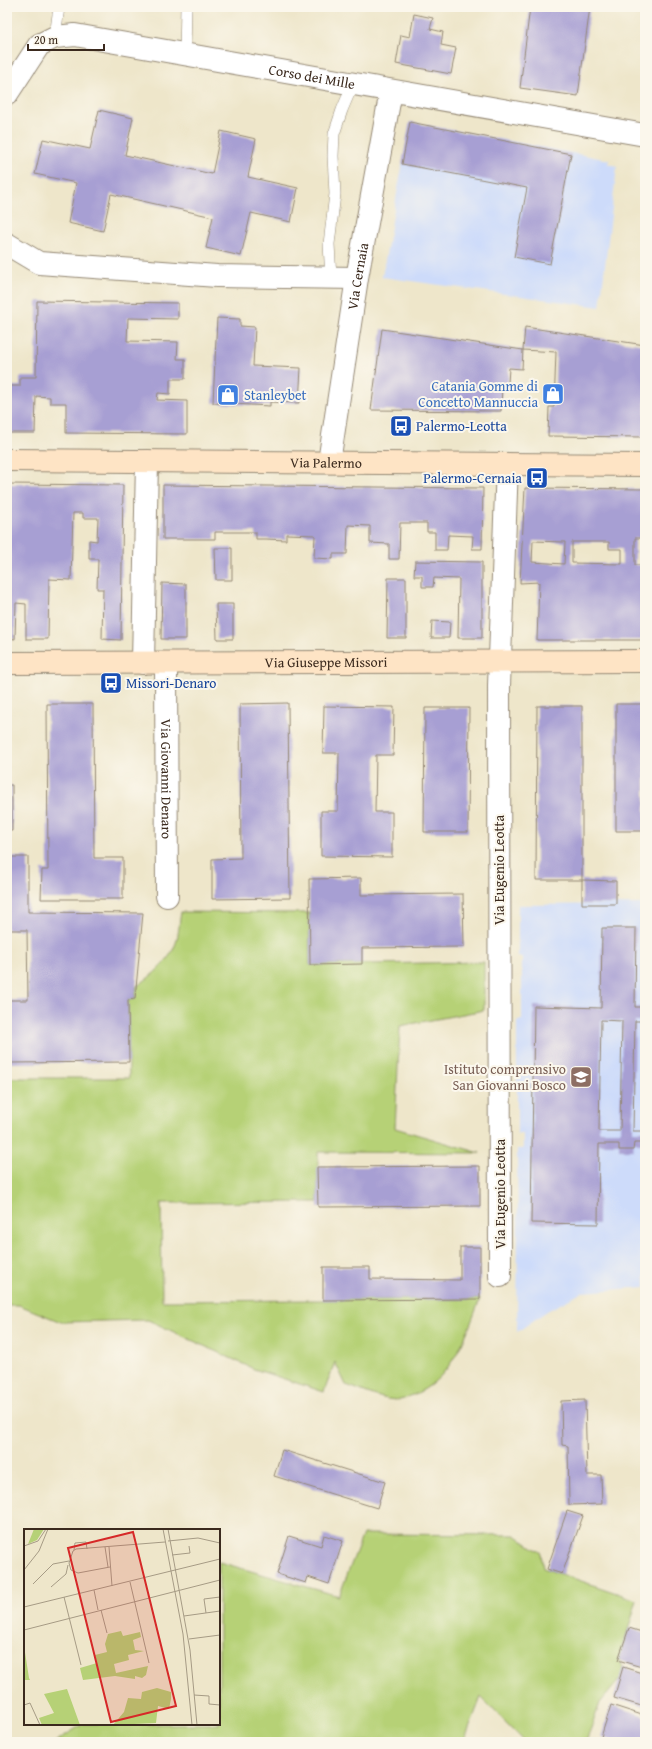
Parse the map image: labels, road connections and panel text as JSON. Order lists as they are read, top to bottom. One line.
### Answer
{"streets":{"main road":["Via Palermo","Via Giuseppe Missori"],"street":["Corso dei Mille","Via Cernaia","Via Giovanni Denaro","Via Eugenio Leotta"]},"crossings":[["Corso dei Mille","Via Cernaia"],["Via Cernaia","Via Palermo"],["Via Palermo","Via Eugenio Leotta"],["Via Giuseppe Missori","Via Giovanni Denaro"],["Via Giuseppe Missori","Via Eugenio Leotta"]],"places":{"shop":["Catania Gomme di Concetto Mannuccia","Stanleybet"],"bus stop":["Palermo-Leotta","Palermo-Cernaia","Missori-Denaro"],"school or university":["Istituto comprensivo San Giovanni Bosco"]},"scale_bar":"20 m"}
